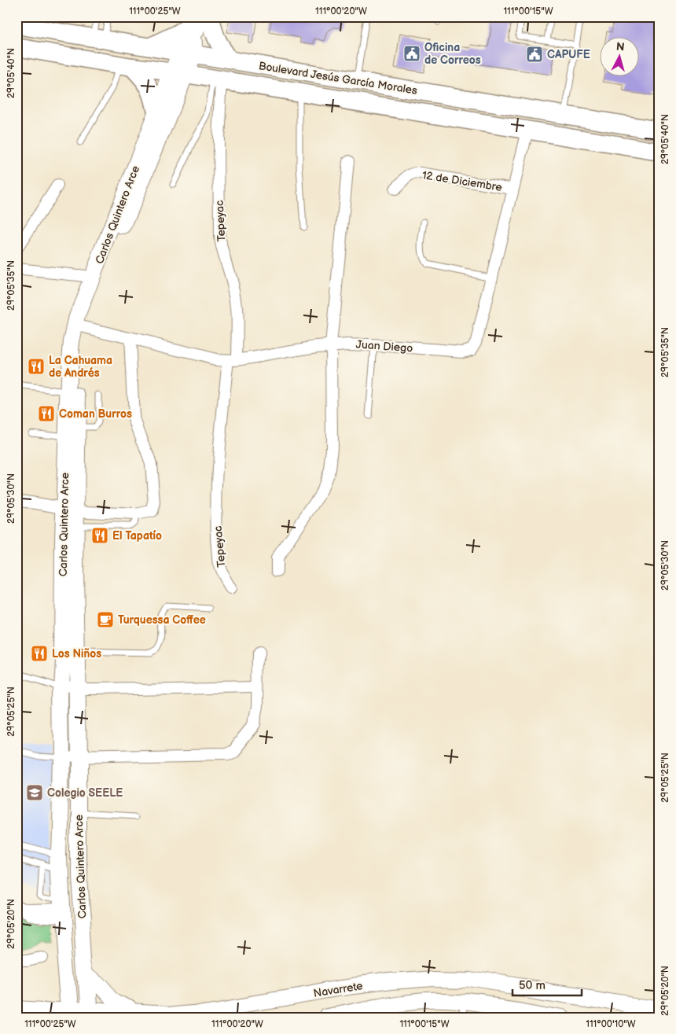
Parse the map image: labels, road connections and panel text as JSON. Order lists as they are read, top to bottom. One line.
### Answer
{"streets":{"main road":["Boulevard Jesús García Morales","Carlos Quintero Arce","Navarrete"],"street":["12 de Diciembre","Tepeyac","Juan Diego"]},"crossings":[["Boulevard Jesús García Morales","Carlos Quintero Arce"],["Boulevard Jesús García Morales","Tepeyac"],["Boulevard Jesús García Morales","Juan Diego"],["12 de Diciembre","Juan Diego"],["Carlos Quintero Arce","Juan Diego"],["Carlos Quintero Arce","Navarrete"],["Tepeyac","Juan Diego"]],"places":{"public building":["Oficina de Correos","CAPUFE"],"restaurant":["La Cahuama de Andrés","Coman Burros","El Tapatío","Los Niños"],"cafe":["Turquessa Coffee"],"school or university":["Colegio SEELE"]},"scale_bar":"50 m","north":"top","coordinates":["111°00'25\"W","111°00'20\"W","111°00'15\"W","29°05'40\"N","29°05'35\"N","29°05'30\"N","29°05'25\"N","29°05'20\"N","111°00'10\"W"]}
